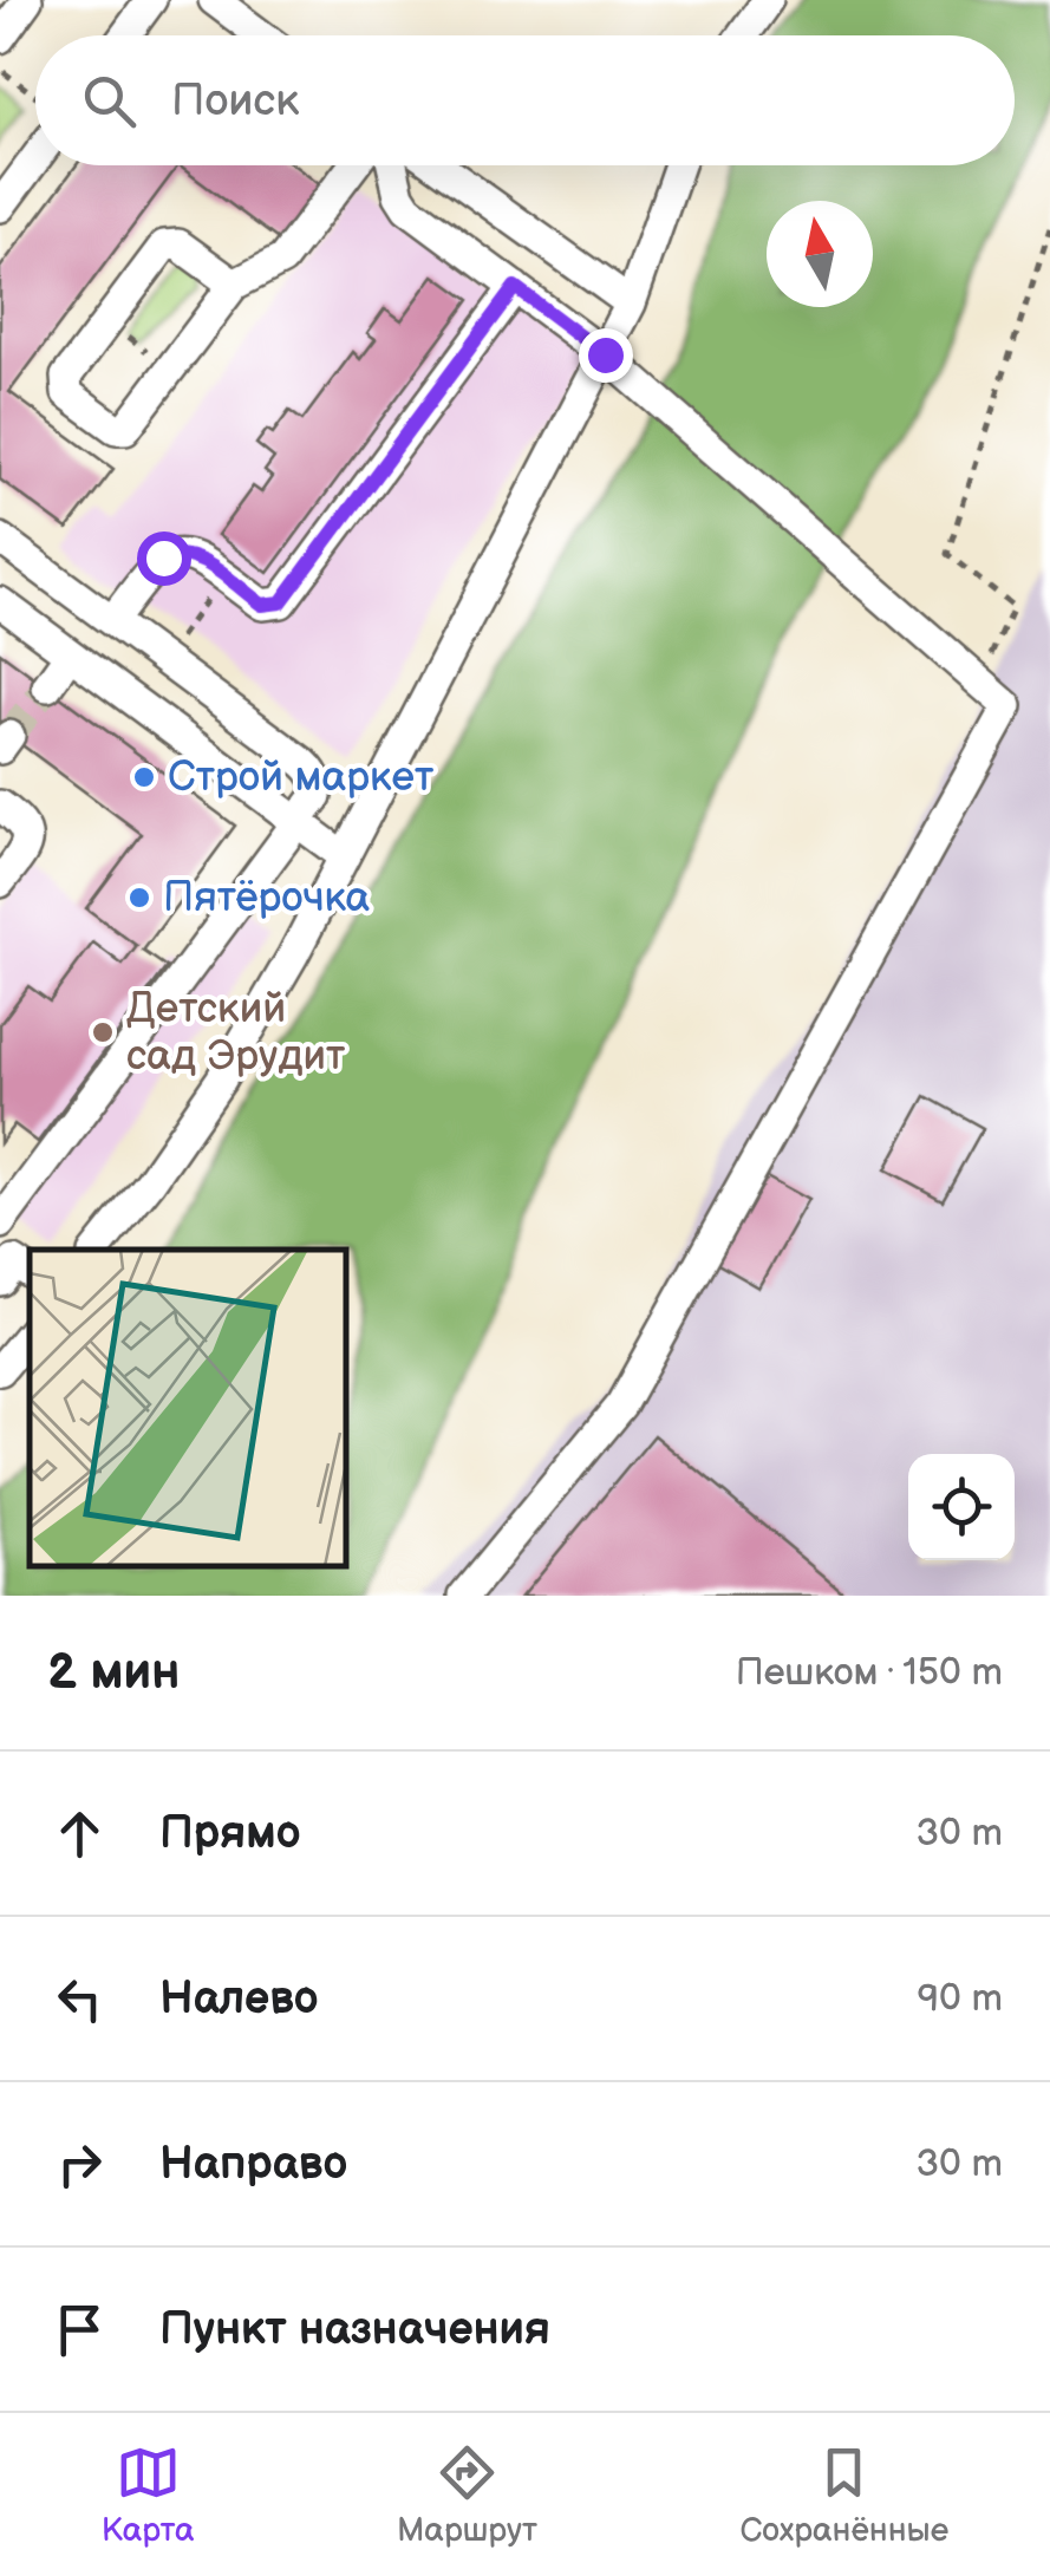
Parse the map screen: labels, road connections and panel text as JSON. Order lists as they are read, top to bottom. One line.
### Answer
{"places":["Строй маркет","Пятёрочка","Детский сад Эрудит"],"north":"top","page":{"search":"Поиск","heading":["2 мин","Пешком · 150 m"],"list":[["Прямо","30 m"],["Налево","90 m"],["Направо","30 m"],"Пункт назначения"],"nav":["Карта","Маршрут","Сохранённые"]}}
